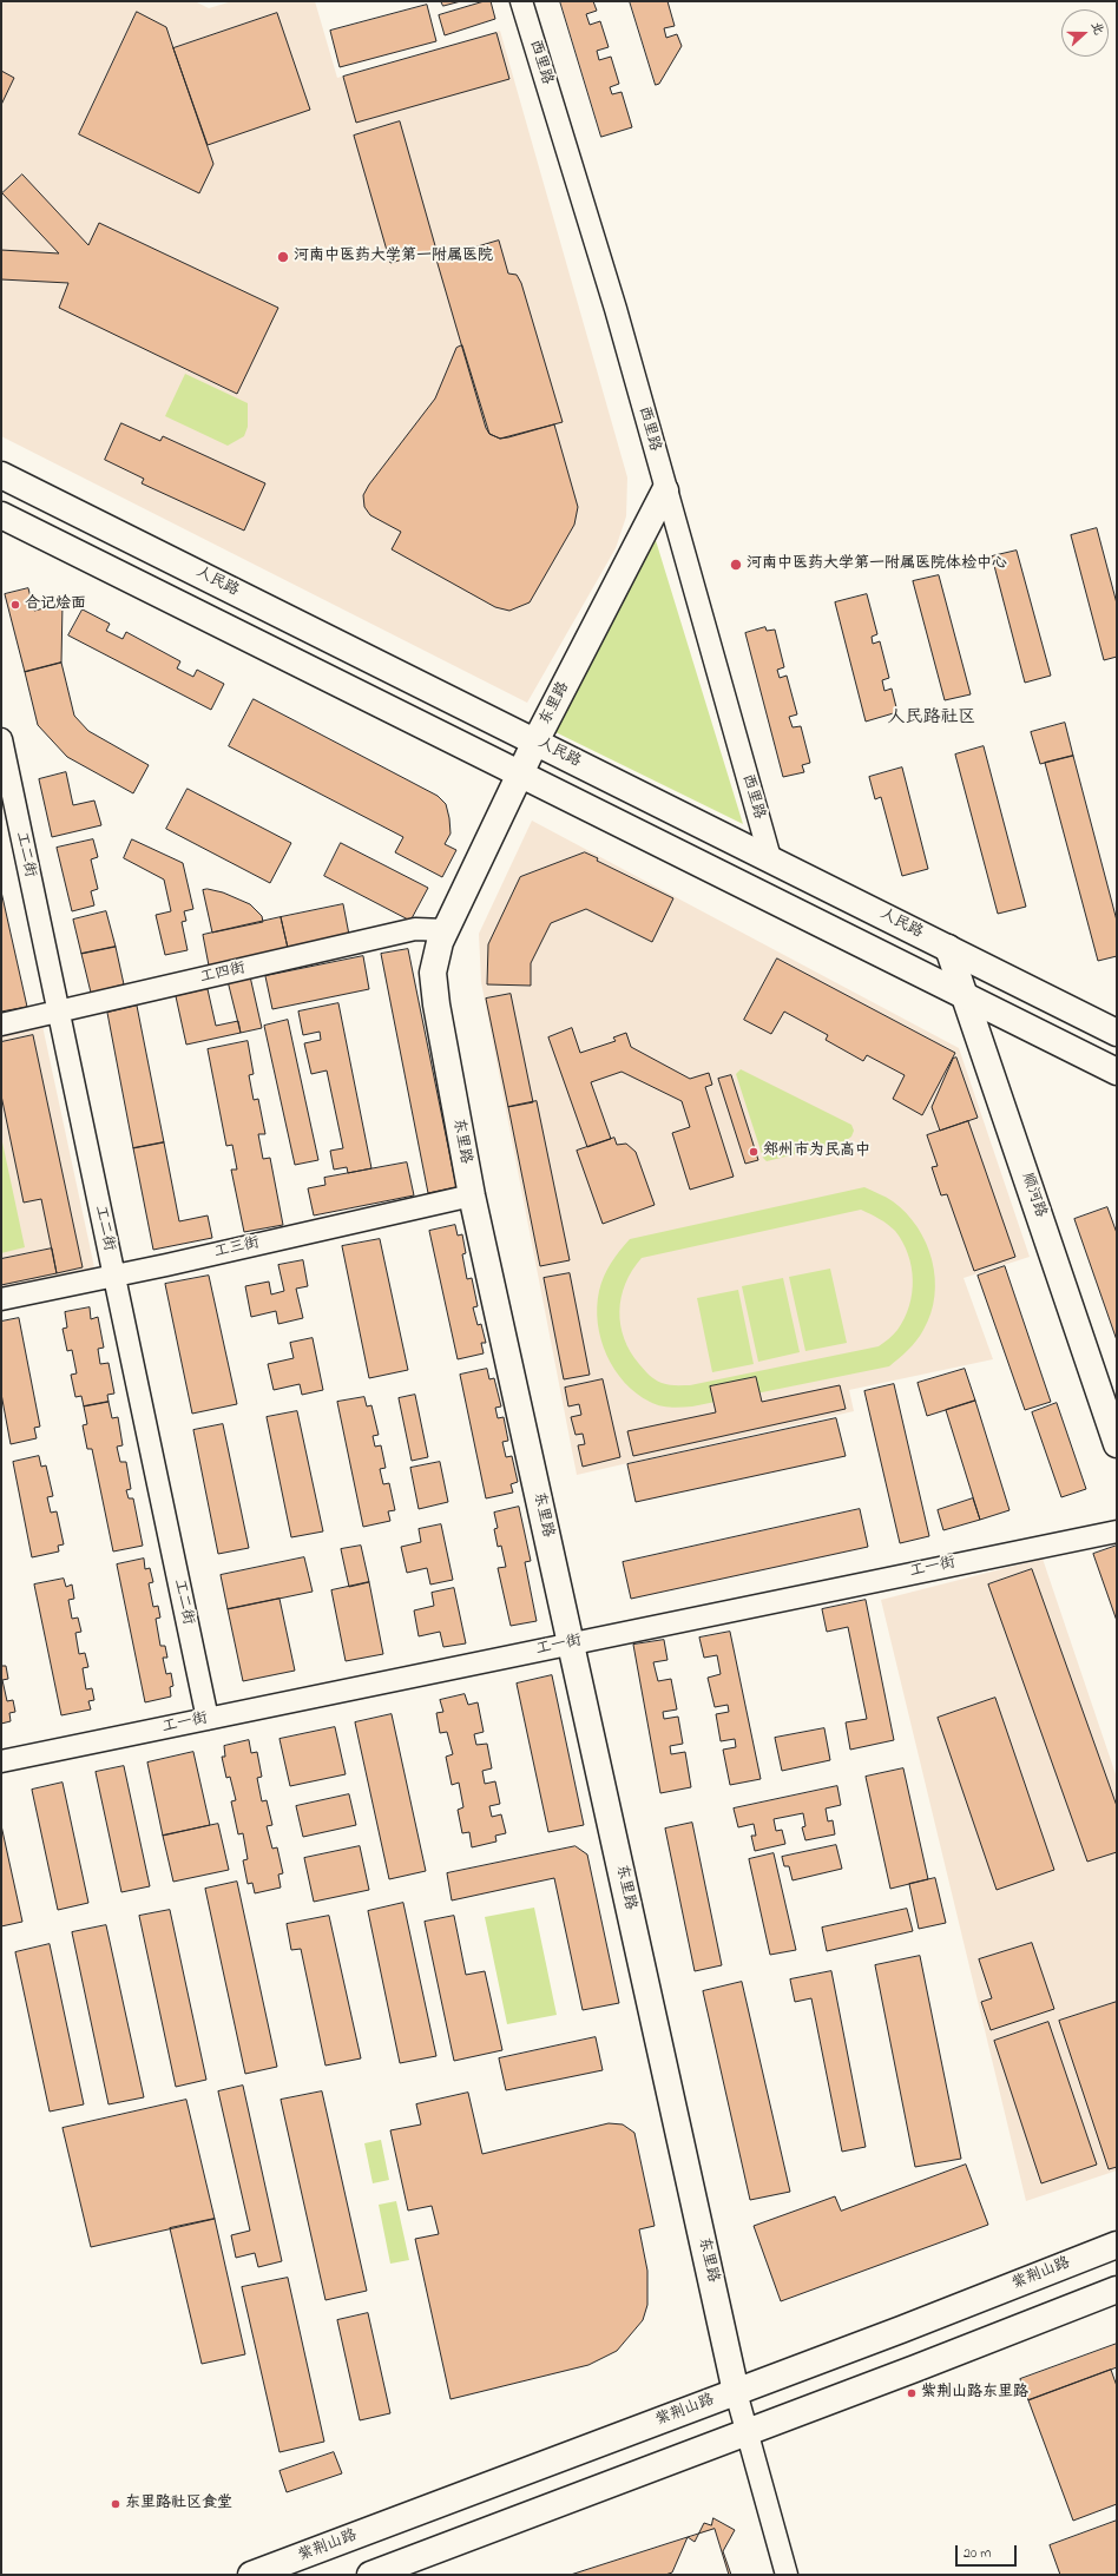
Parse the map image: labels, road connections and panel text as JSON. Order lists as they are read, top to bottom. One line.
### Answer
{"streets":{"main road":["人民路","东里路","顺河路","紫荆山路"],"street":["西里路","工二街","工四街","工三街","工一街"]},"crossings":[["西里路","人民路"],["西里路","东里路"],["人民路","东里路"],["人民路","顺河路"],["东里路","工四街"],["东里路","工三街"],["东里路","工一街"],["东里路","紫荆山路"],["工二街","工四街"],["工二街","工三街"],["工二街","工一街"]],"districts":["人民路社区"],"places":["河南中医药大学第一附属医院","河南中医药大学第一附属医院体检中心","合记烩面","郑州市为民高中","紫荆山路东里路","东里路社区食堂"],"scale_bar":"20 m","north":"right"}
